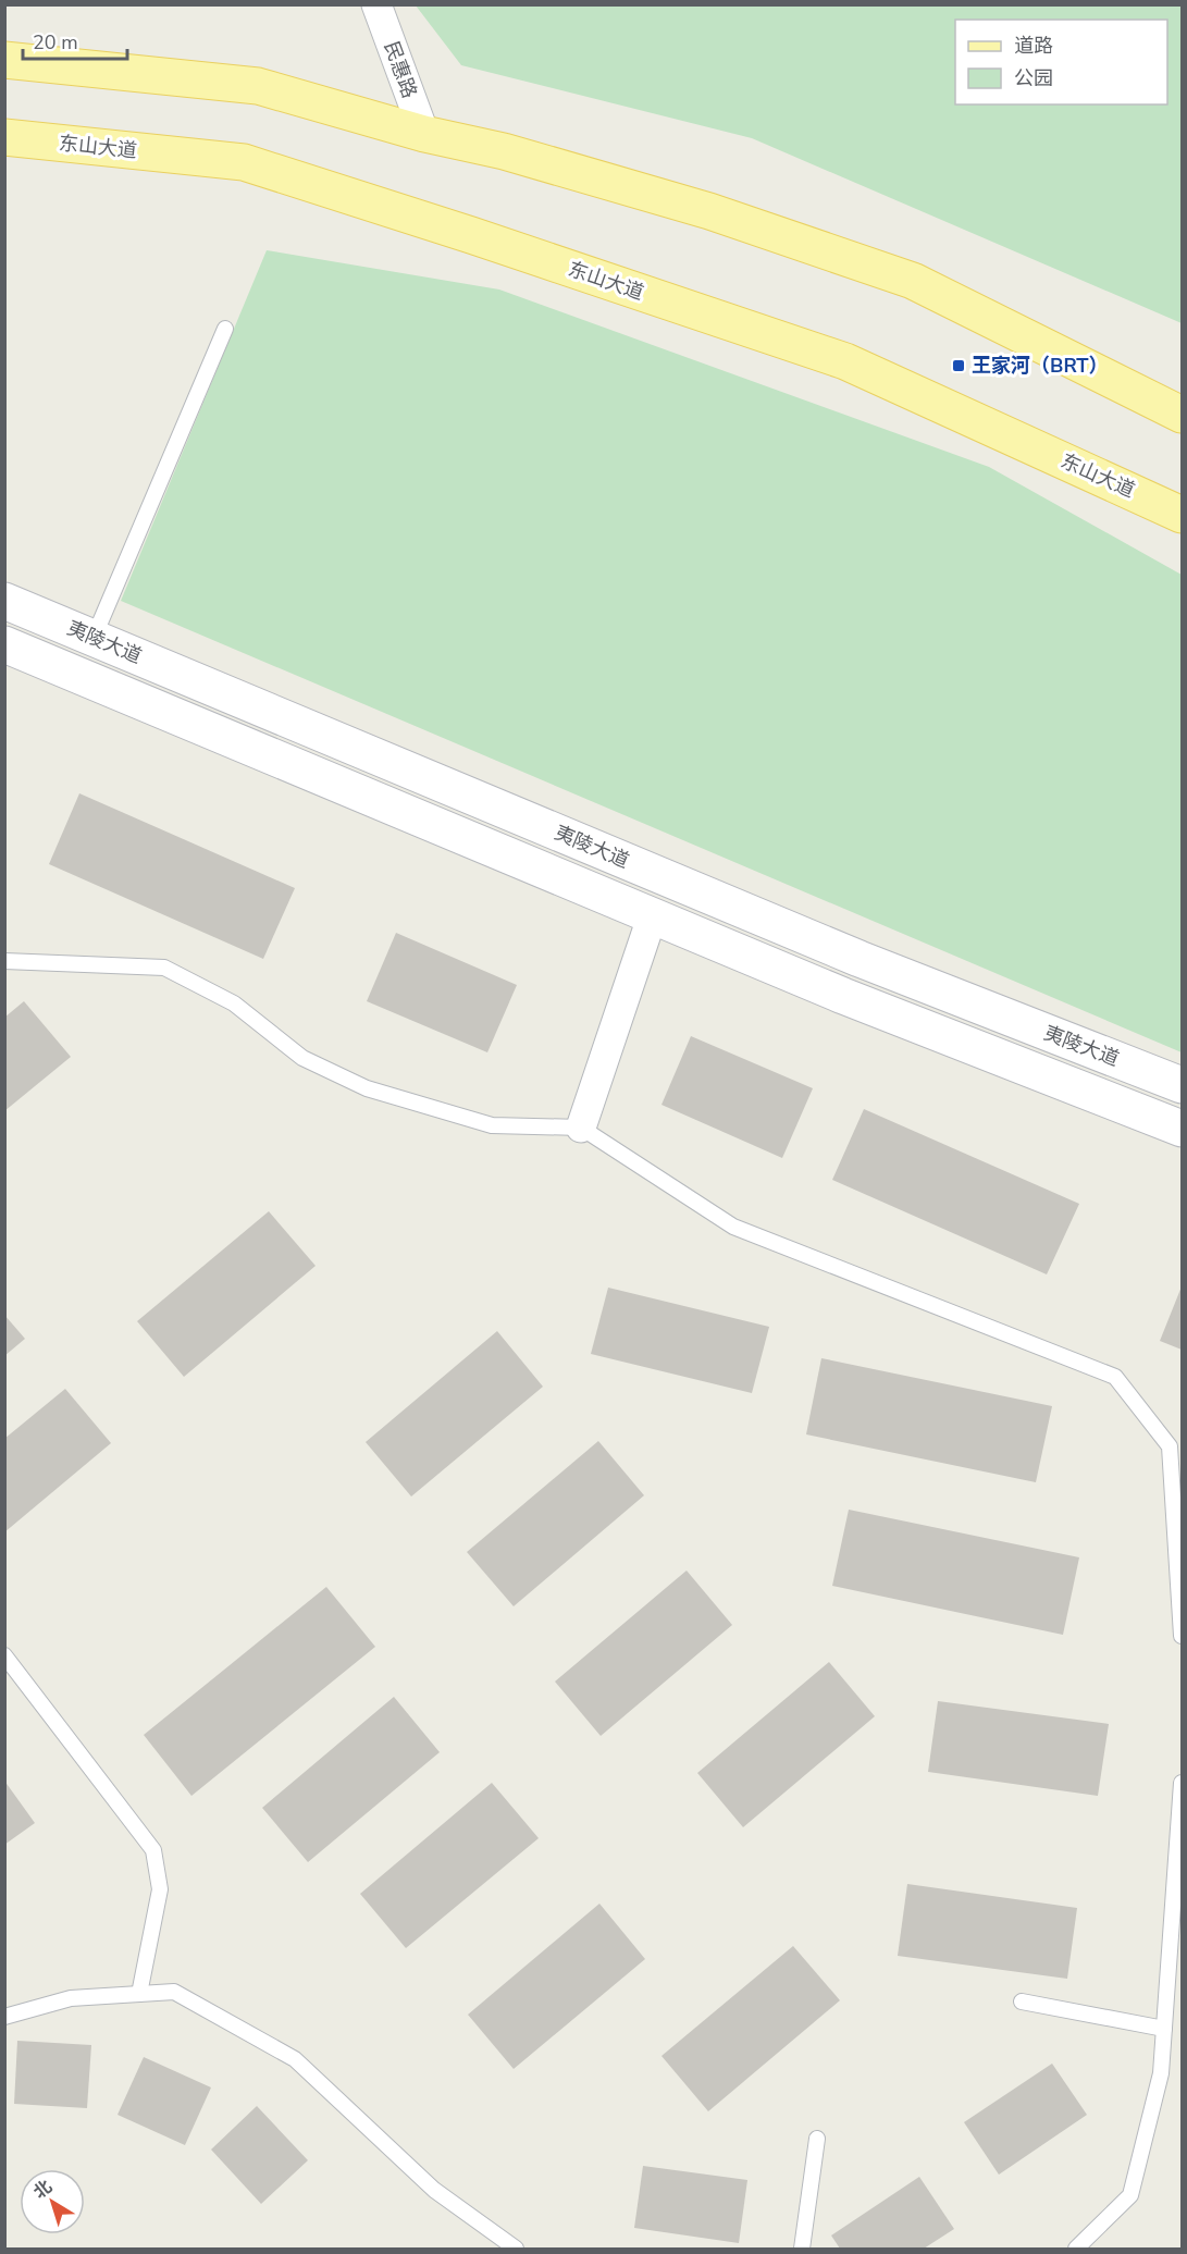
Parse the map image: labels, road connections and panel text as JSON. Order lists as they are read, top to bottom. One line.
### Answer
{"streets":{"main road":["东山大道","夷陵大道"],"street":["民惠路"]},"places":{"transit":["王家河（BRT）"]},"legend":["道路","公园"],"scale_bar":"20 m","north":"top left"}
